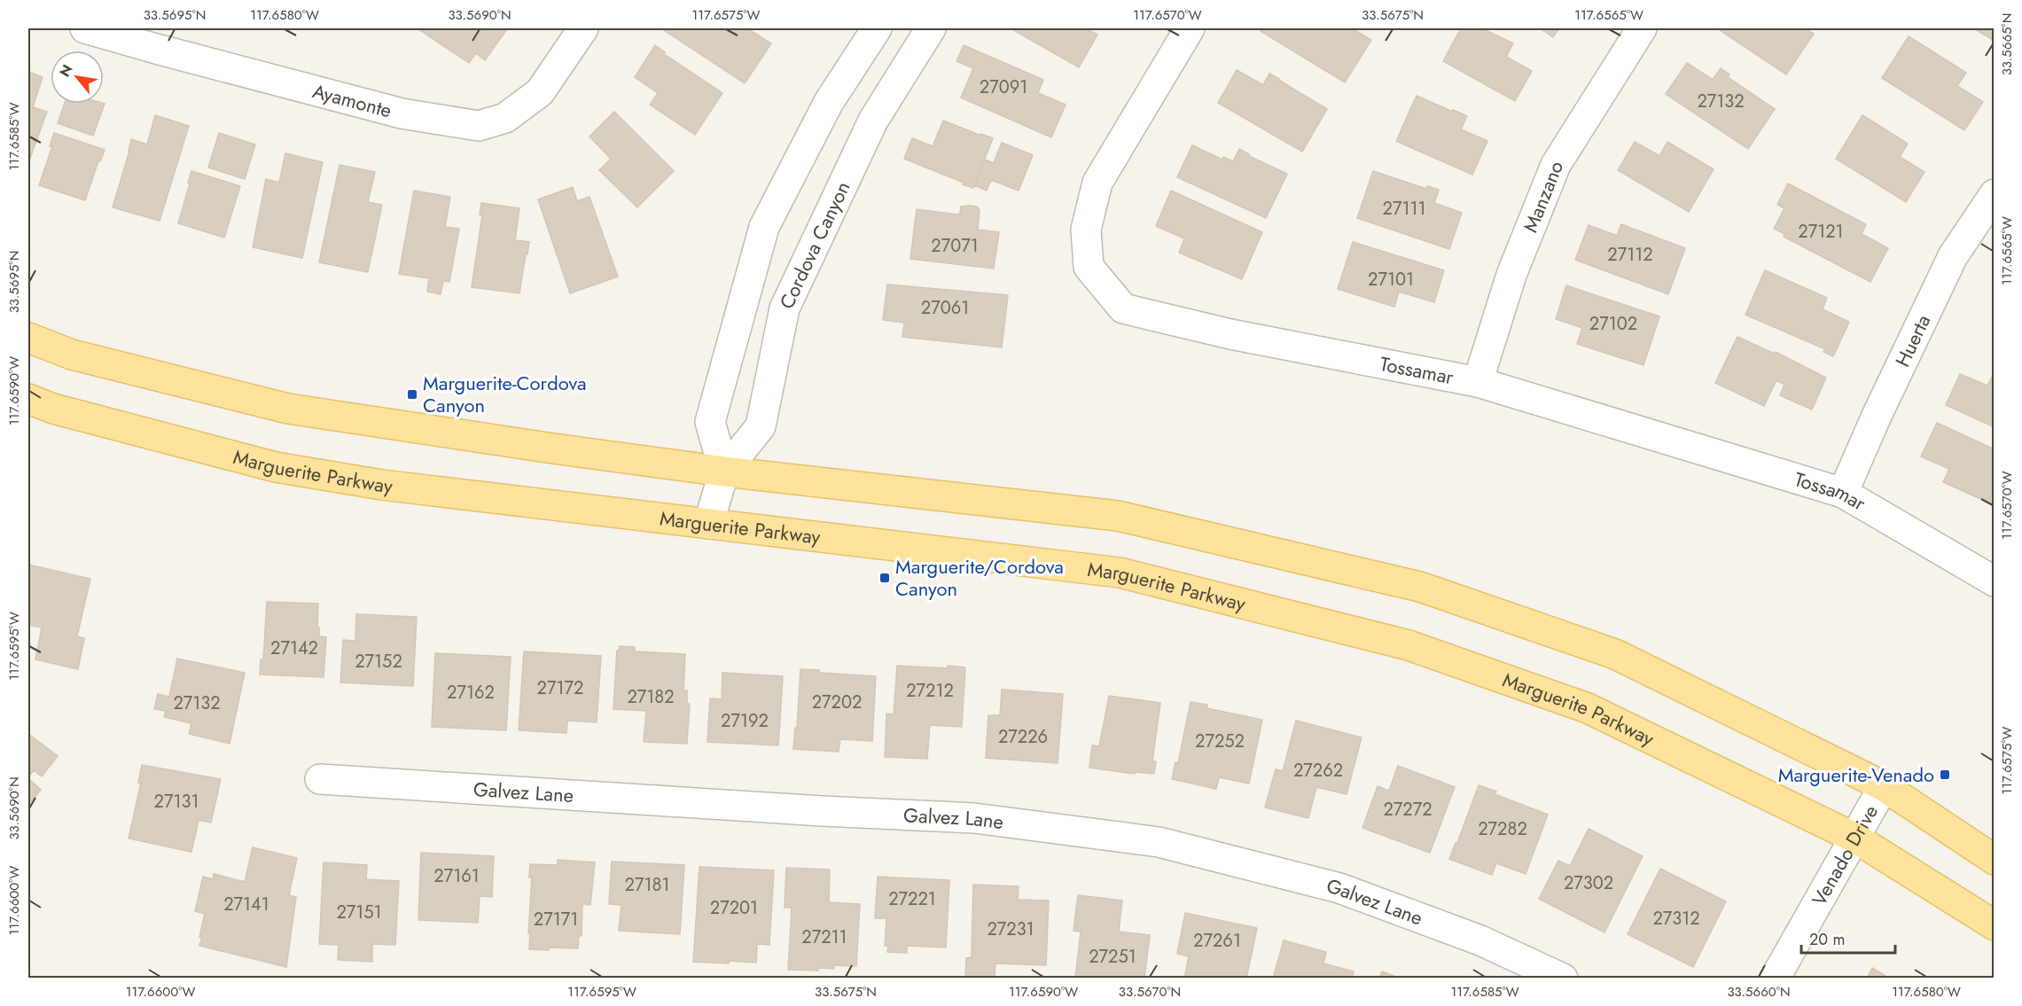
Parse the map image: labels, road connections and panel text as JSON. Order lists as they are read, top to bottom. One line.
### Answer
{"streets":{"main road":["Marguerite Parkway"],"street":["Ayamonte","Manzano","Cordova Canyon","Huerta","Tossamar","Galvez Lane","Venado Drive"]},"crossings":[["Manzano","Tossamar"],["Cordova Canyon","Marguerite Parkway"],["Huerta","Tossamar"],["Marguerite Parkway","Venado Drive"]],"places":{"transit":["Marguerite-Cordova Canyon","Marguerite/Cordova Canyon","Marguerite-Venado"]},"house_numbers":["27091","27132","27111","27121","27071","27112","27101","27061","27102","27142","27152","27172","27212","27162","27182","27202","27132","27192","27226","27252","27262","27131","27272","27282","27161","27302","27181","27221","27141","27201","27151","27312","27171","27231","27211","27261","27251"],"scale_bar":"20 m","north":"top left","coordinates":["33.5695°N","117.6580°W","33.5690°N","117.6575°W","117.6570°W","33.5675°N","117.6565°W","33.5665°N","117.6585°W","117.6590°W","117.6595°W","117.6600°W","33.5670°N","33.5660°N"]}
